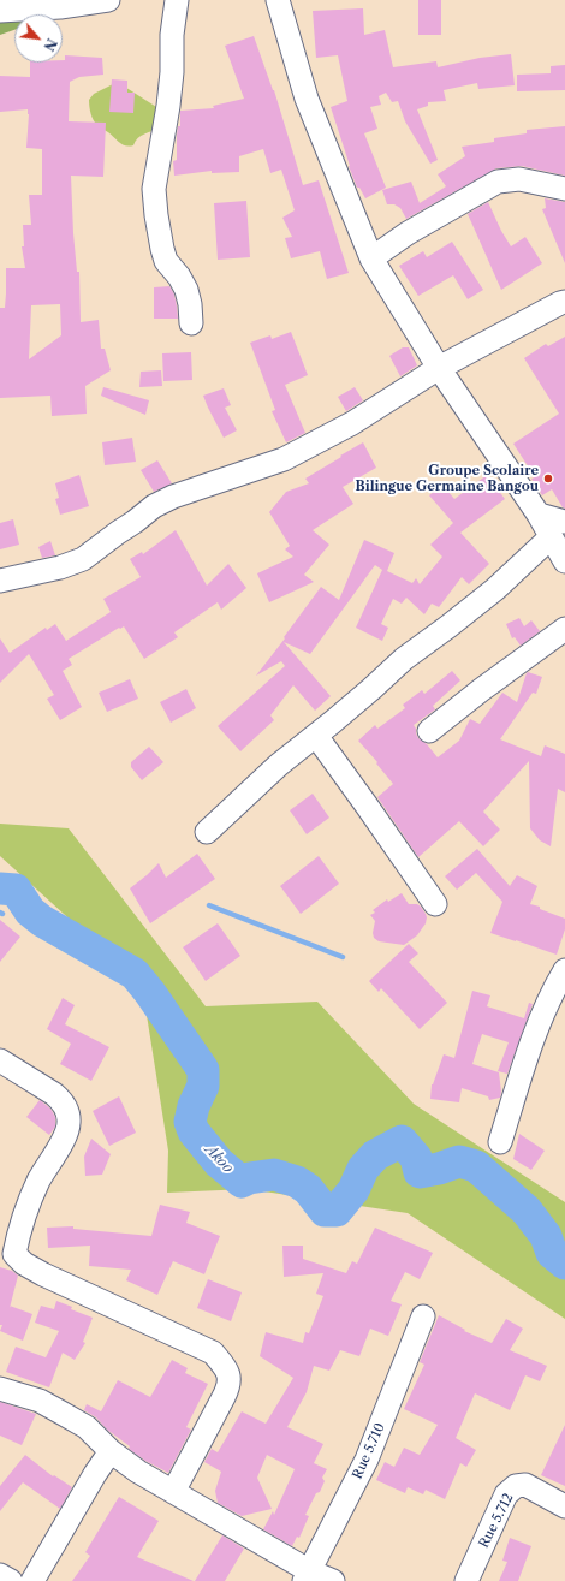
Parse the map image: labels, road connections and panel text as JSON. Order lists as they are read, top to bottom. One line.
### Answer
{"streets":{"street":["Rue 5.710","Rue 5.712"]},"water":["Akoo"],"places":["Groupe Scolaire Bilingue Germaine Bangou"],"north":"bottom right"}
